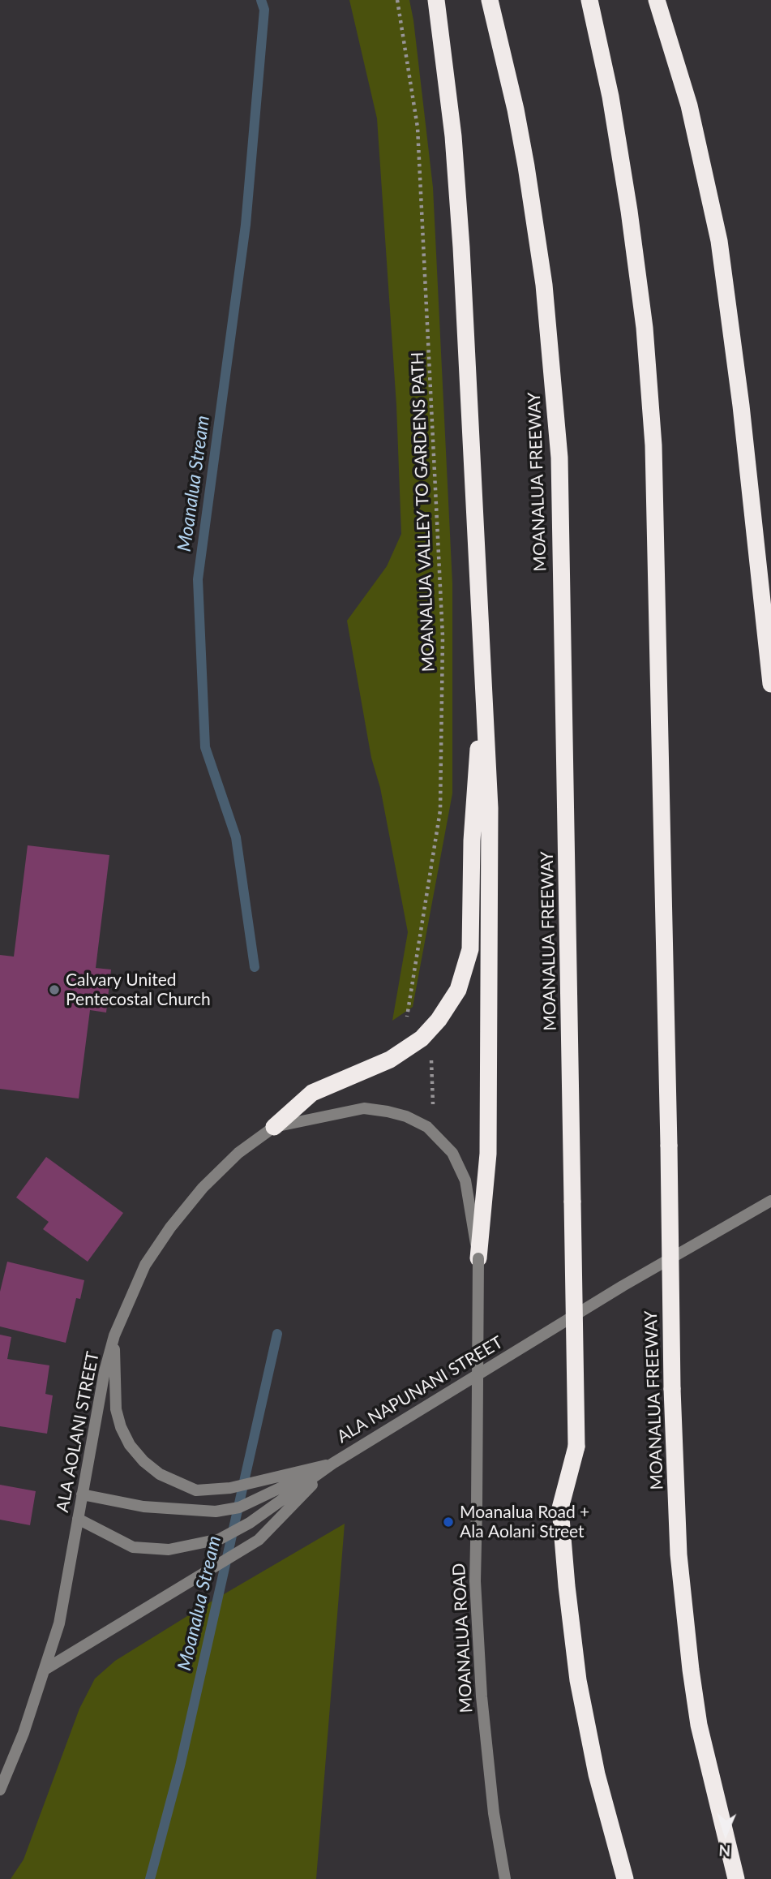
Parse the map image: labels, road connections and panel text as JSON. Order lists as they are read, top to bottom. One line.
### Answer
{"streets":{"highway":["MOANALUA FREEWAY"],"street":["ALA NAPUNANI STREET","ALA AOLANI STREET","MOANALUA ROAD"],"path":["MOANALUA VALLEY TO GARDENS PATH"]},"crossings":[["ALA NAPUNANI STREET","ALA AOLANI STREET"],["ALA AOLANI STREET","MOANALUA ROAD"]],"water":["Moanalua Stream"],"places":["Calvary United Pentecostal Church","Moanalua Road + Ala Aolani Street"],"north":"bottom"}
